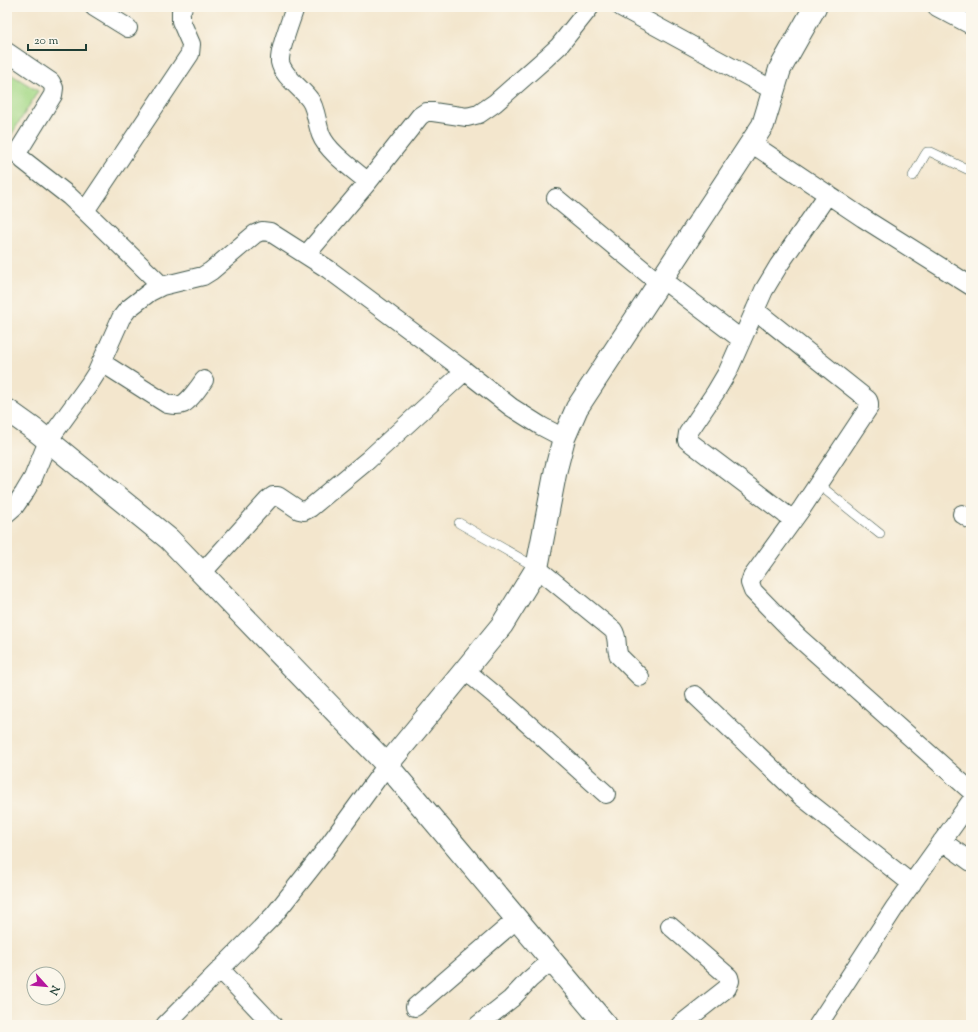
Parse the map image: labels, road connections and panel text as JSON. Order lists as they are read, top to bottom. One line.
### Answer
{"scale_bar":"20 m","north":"bottom right"}
